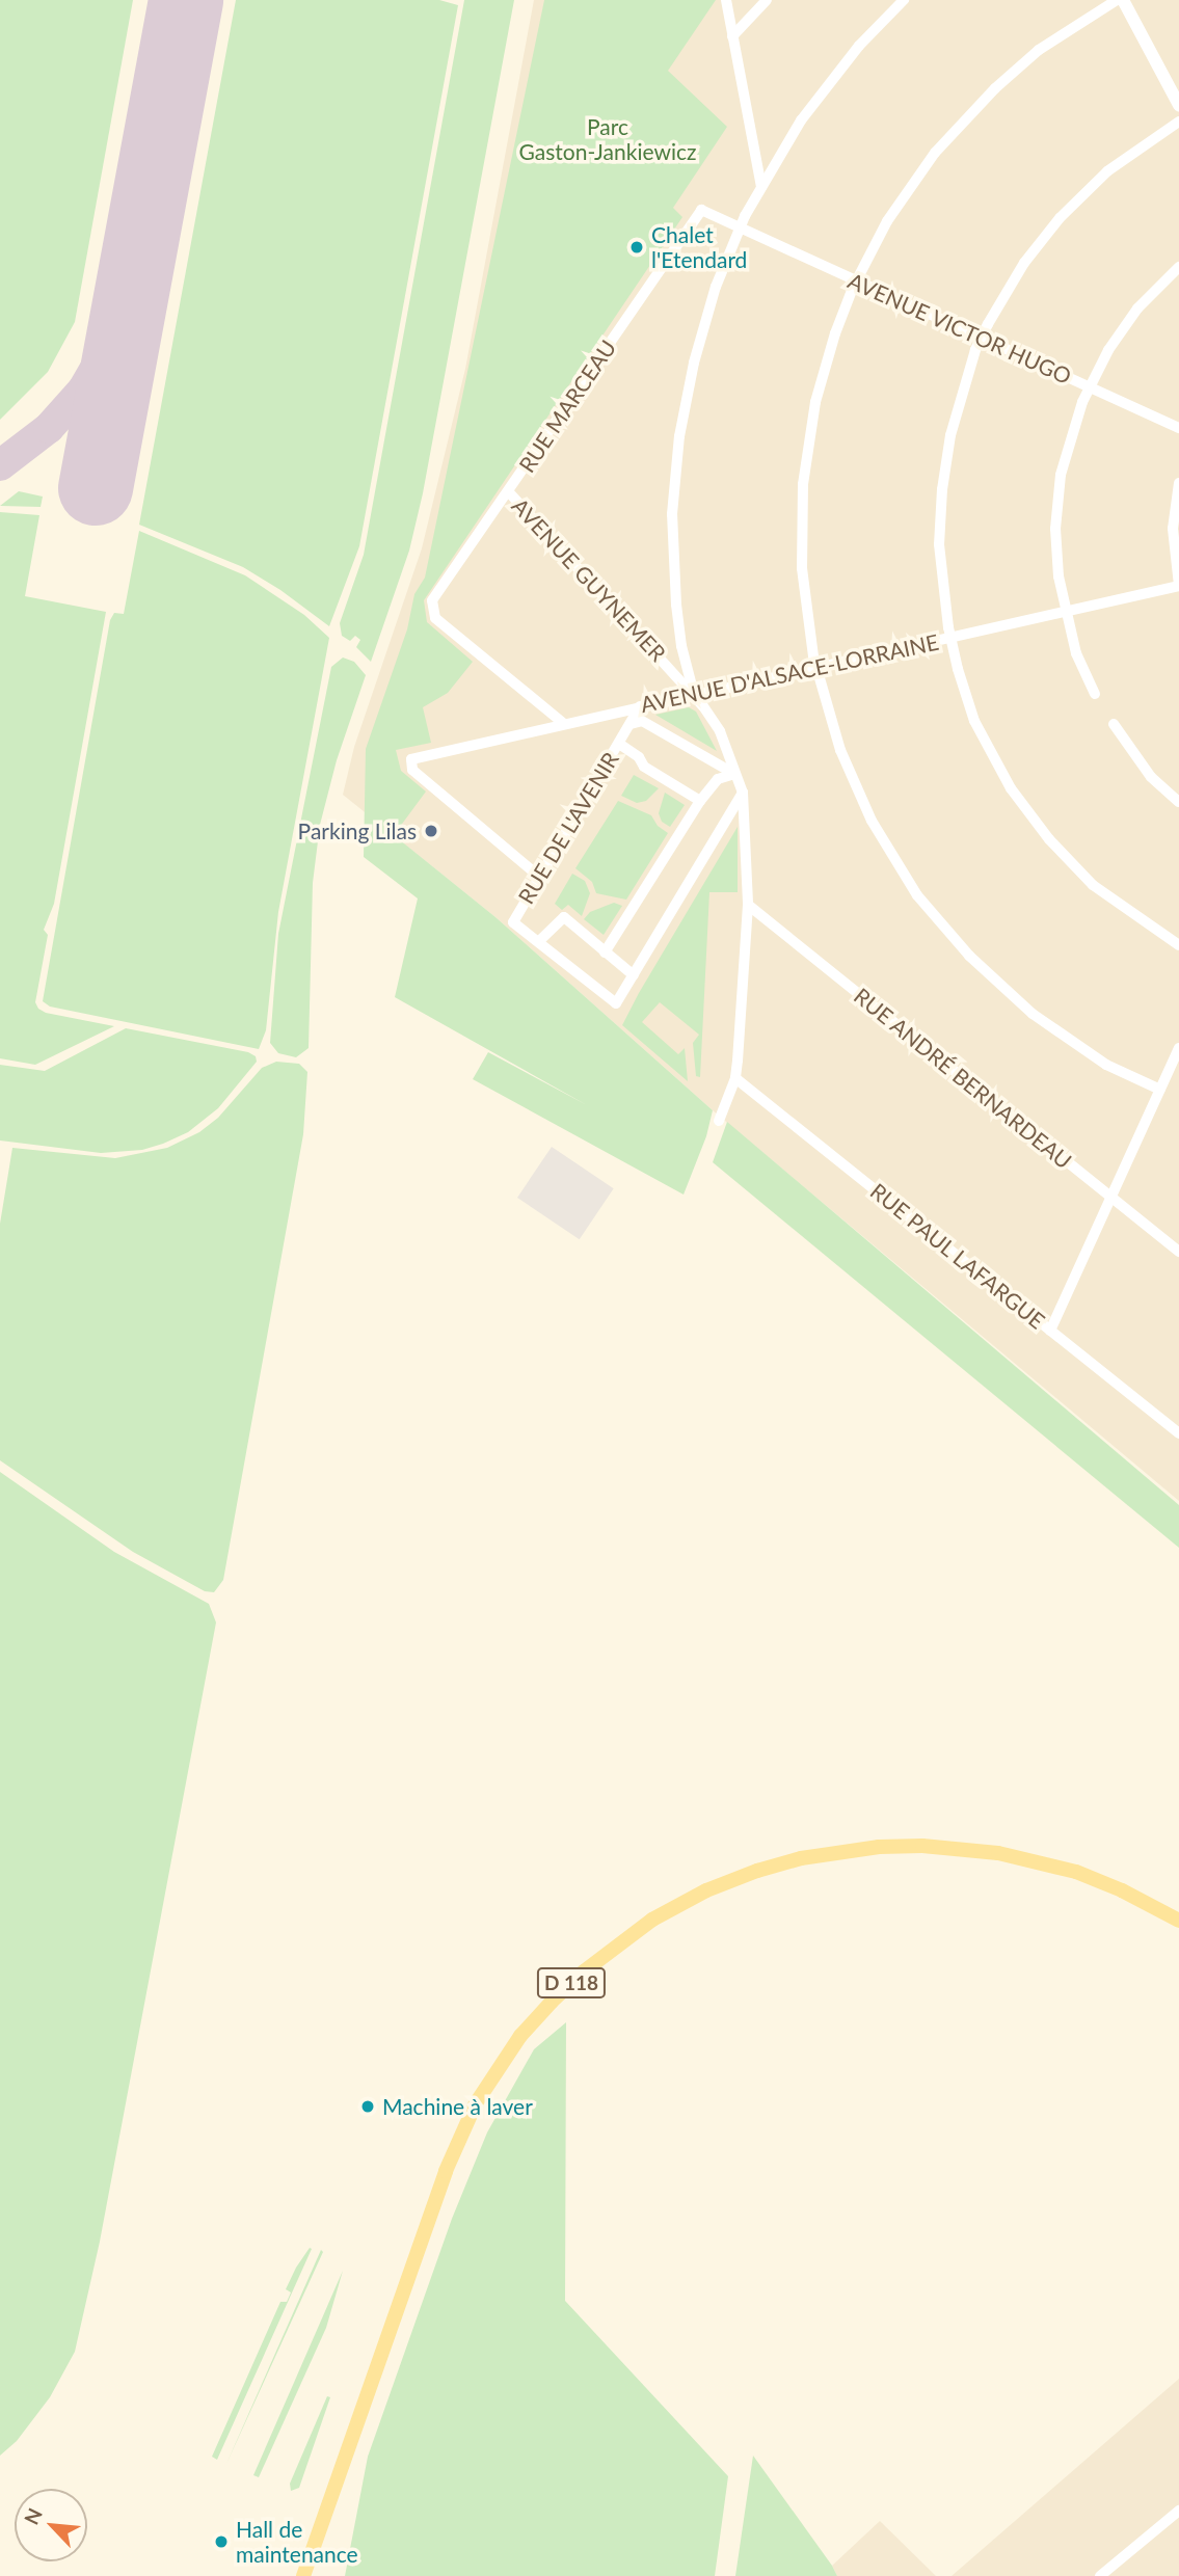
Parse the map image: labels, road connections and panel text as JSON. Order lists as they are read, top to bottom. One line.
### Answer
{"streets":{"main road":["D 118"],"street":["AVENUE VICTOR HUGO","RUE MARCEAU","AVENUE GUYNEMER","AVENUE D'ALSACE-LORRAINE","RUE DE L'AVENIR","RUE ANDRÉ BERNARDEAU","RUE PAUL LAFARGUE"]},"crossings":[["AVENUE VICTOR HUGO","RUE MARCEAU"],["RUE MARCEAU","AVENUE GUYNEMER"],["RUE MARCEAU","AVENUE D'ALSACE-LORRAINE"],["AVENUE GUYNEMER","AVENUE D'ALSACE-LORRAINE"],["AVENUE GUYNEMER","RUE DE L'AVENIR"],["AVENUE GUYNEMER","RUE ANDRÉ BERNARDEAU"],["AVENUE GUYNEMER","RUE PAUL LAFARGUE"],["AVENUE D'ALSACE-LORRAINE","RUE DE L'AVENIR"]],"parks":["Parc Gaston-Jankiewicz"],"places":["Chalet l'Etendard","Parking Lilas","Machine à laver","Hall de maintenance"],"north":"top left"}
